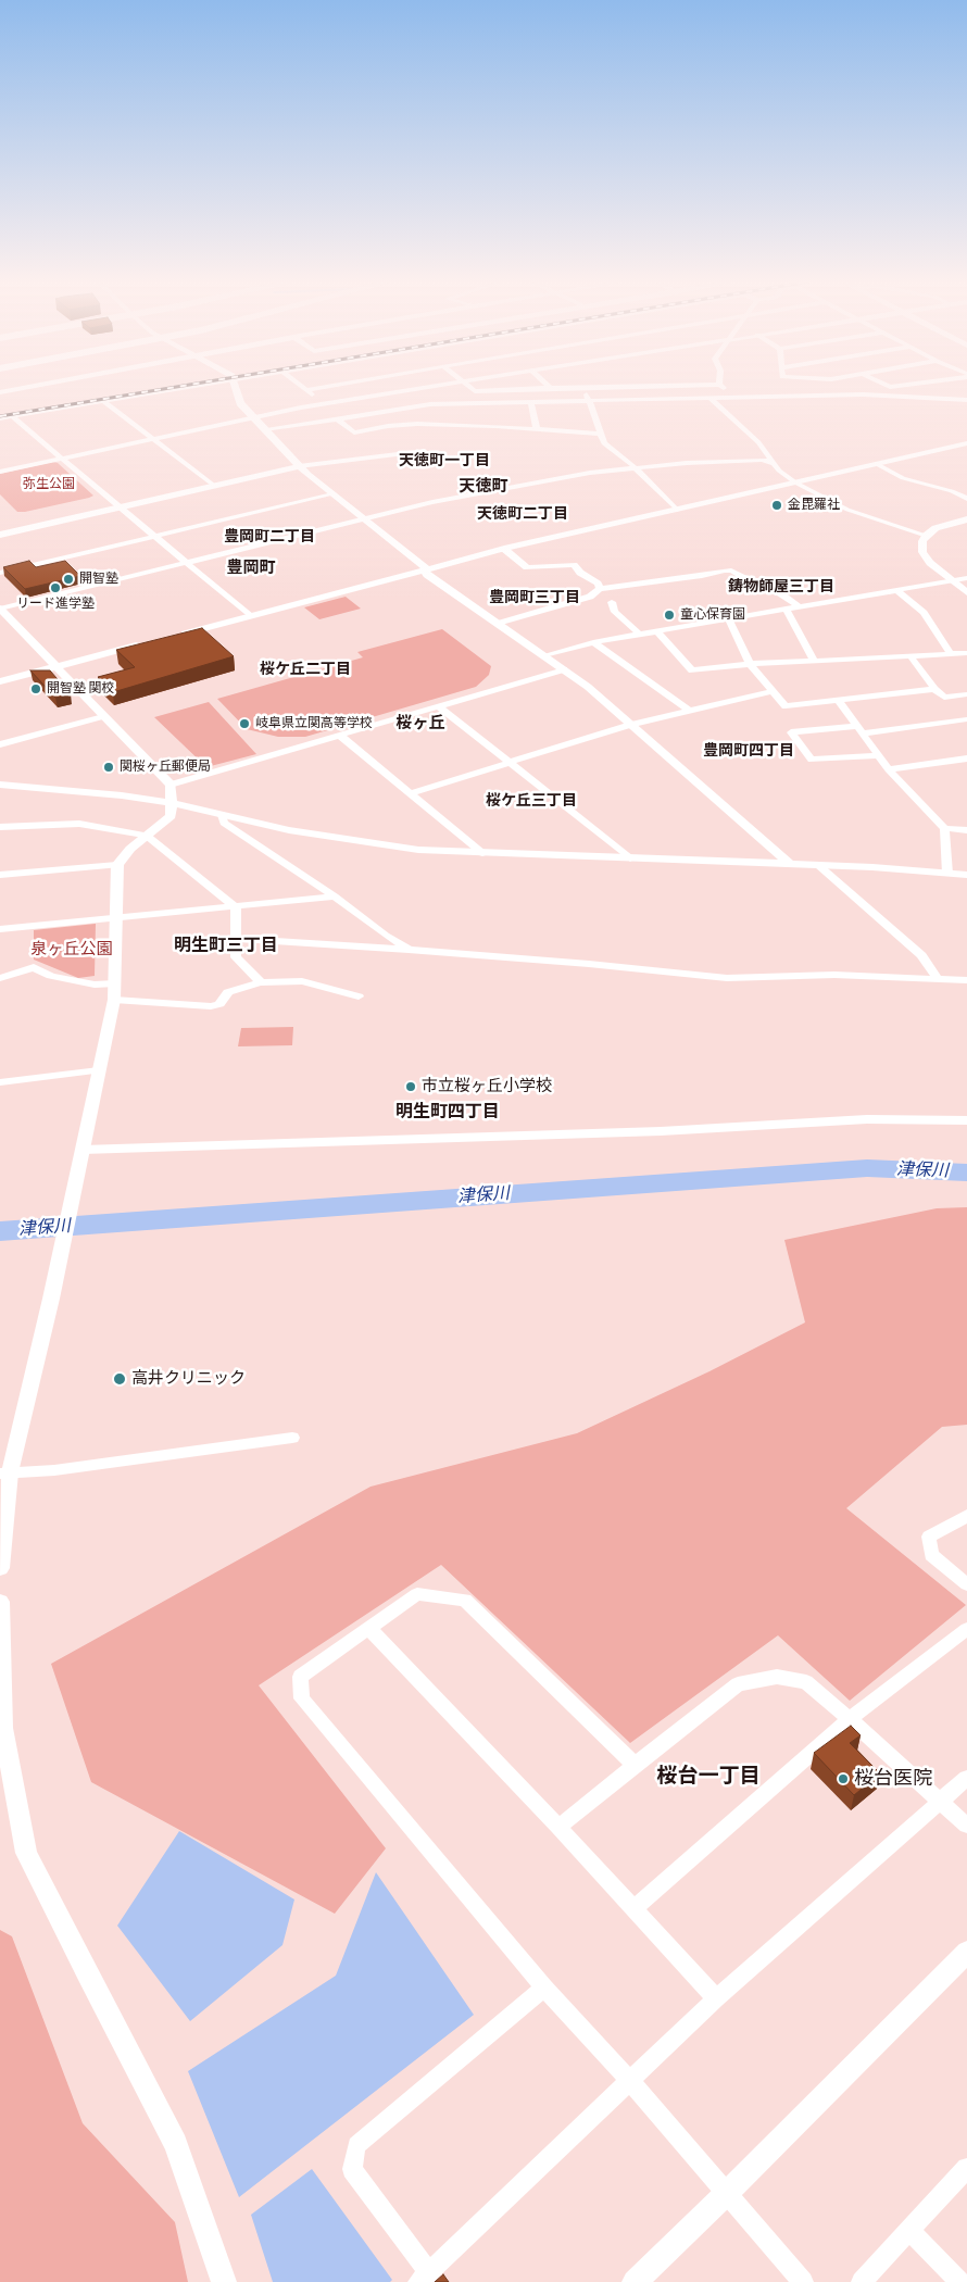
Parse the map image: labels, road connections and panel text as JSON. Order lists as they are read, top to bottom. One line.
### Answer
{"districts":["天徳町一丁目","天徳町","天徳町二丁目","豊岡町二丁目","豊岡町","鋳物師屋三丁目","豊岡町三丁目","桜ケ丘二丁目","桜ヶ丘","豊岡町四丁目","桜ケ丘三丁目","明生町三丁目","明生町四丁目","桜台一丁目"],"water":["津保川"],"parks":["弥生公園","泉ヶ丘公園"],"places":["金毘羅社","開智塾","リード進学塾","童心保育園","開智塾 関校","岐阜県立関高等学校","関桜ヶ丘郵便局","市立桜ヶ丘小学校","高井クリニック","桜台医院"]}
